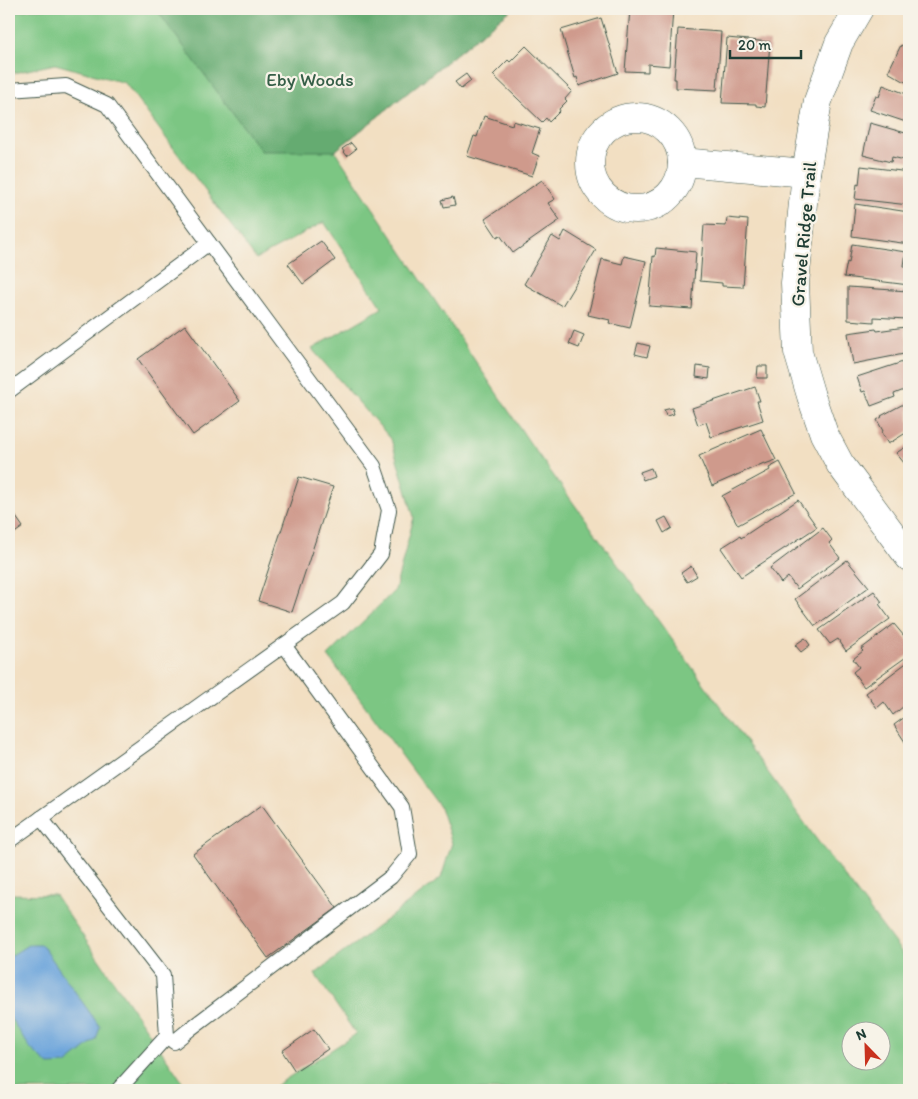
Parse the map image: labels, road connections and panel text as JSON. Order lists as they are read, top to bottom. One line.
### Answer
{"streets":{"street":["Gravel Ridge Trail"]},"parks":["Eby Woods"],"scale_bar":"20 m","north":"top left"}
